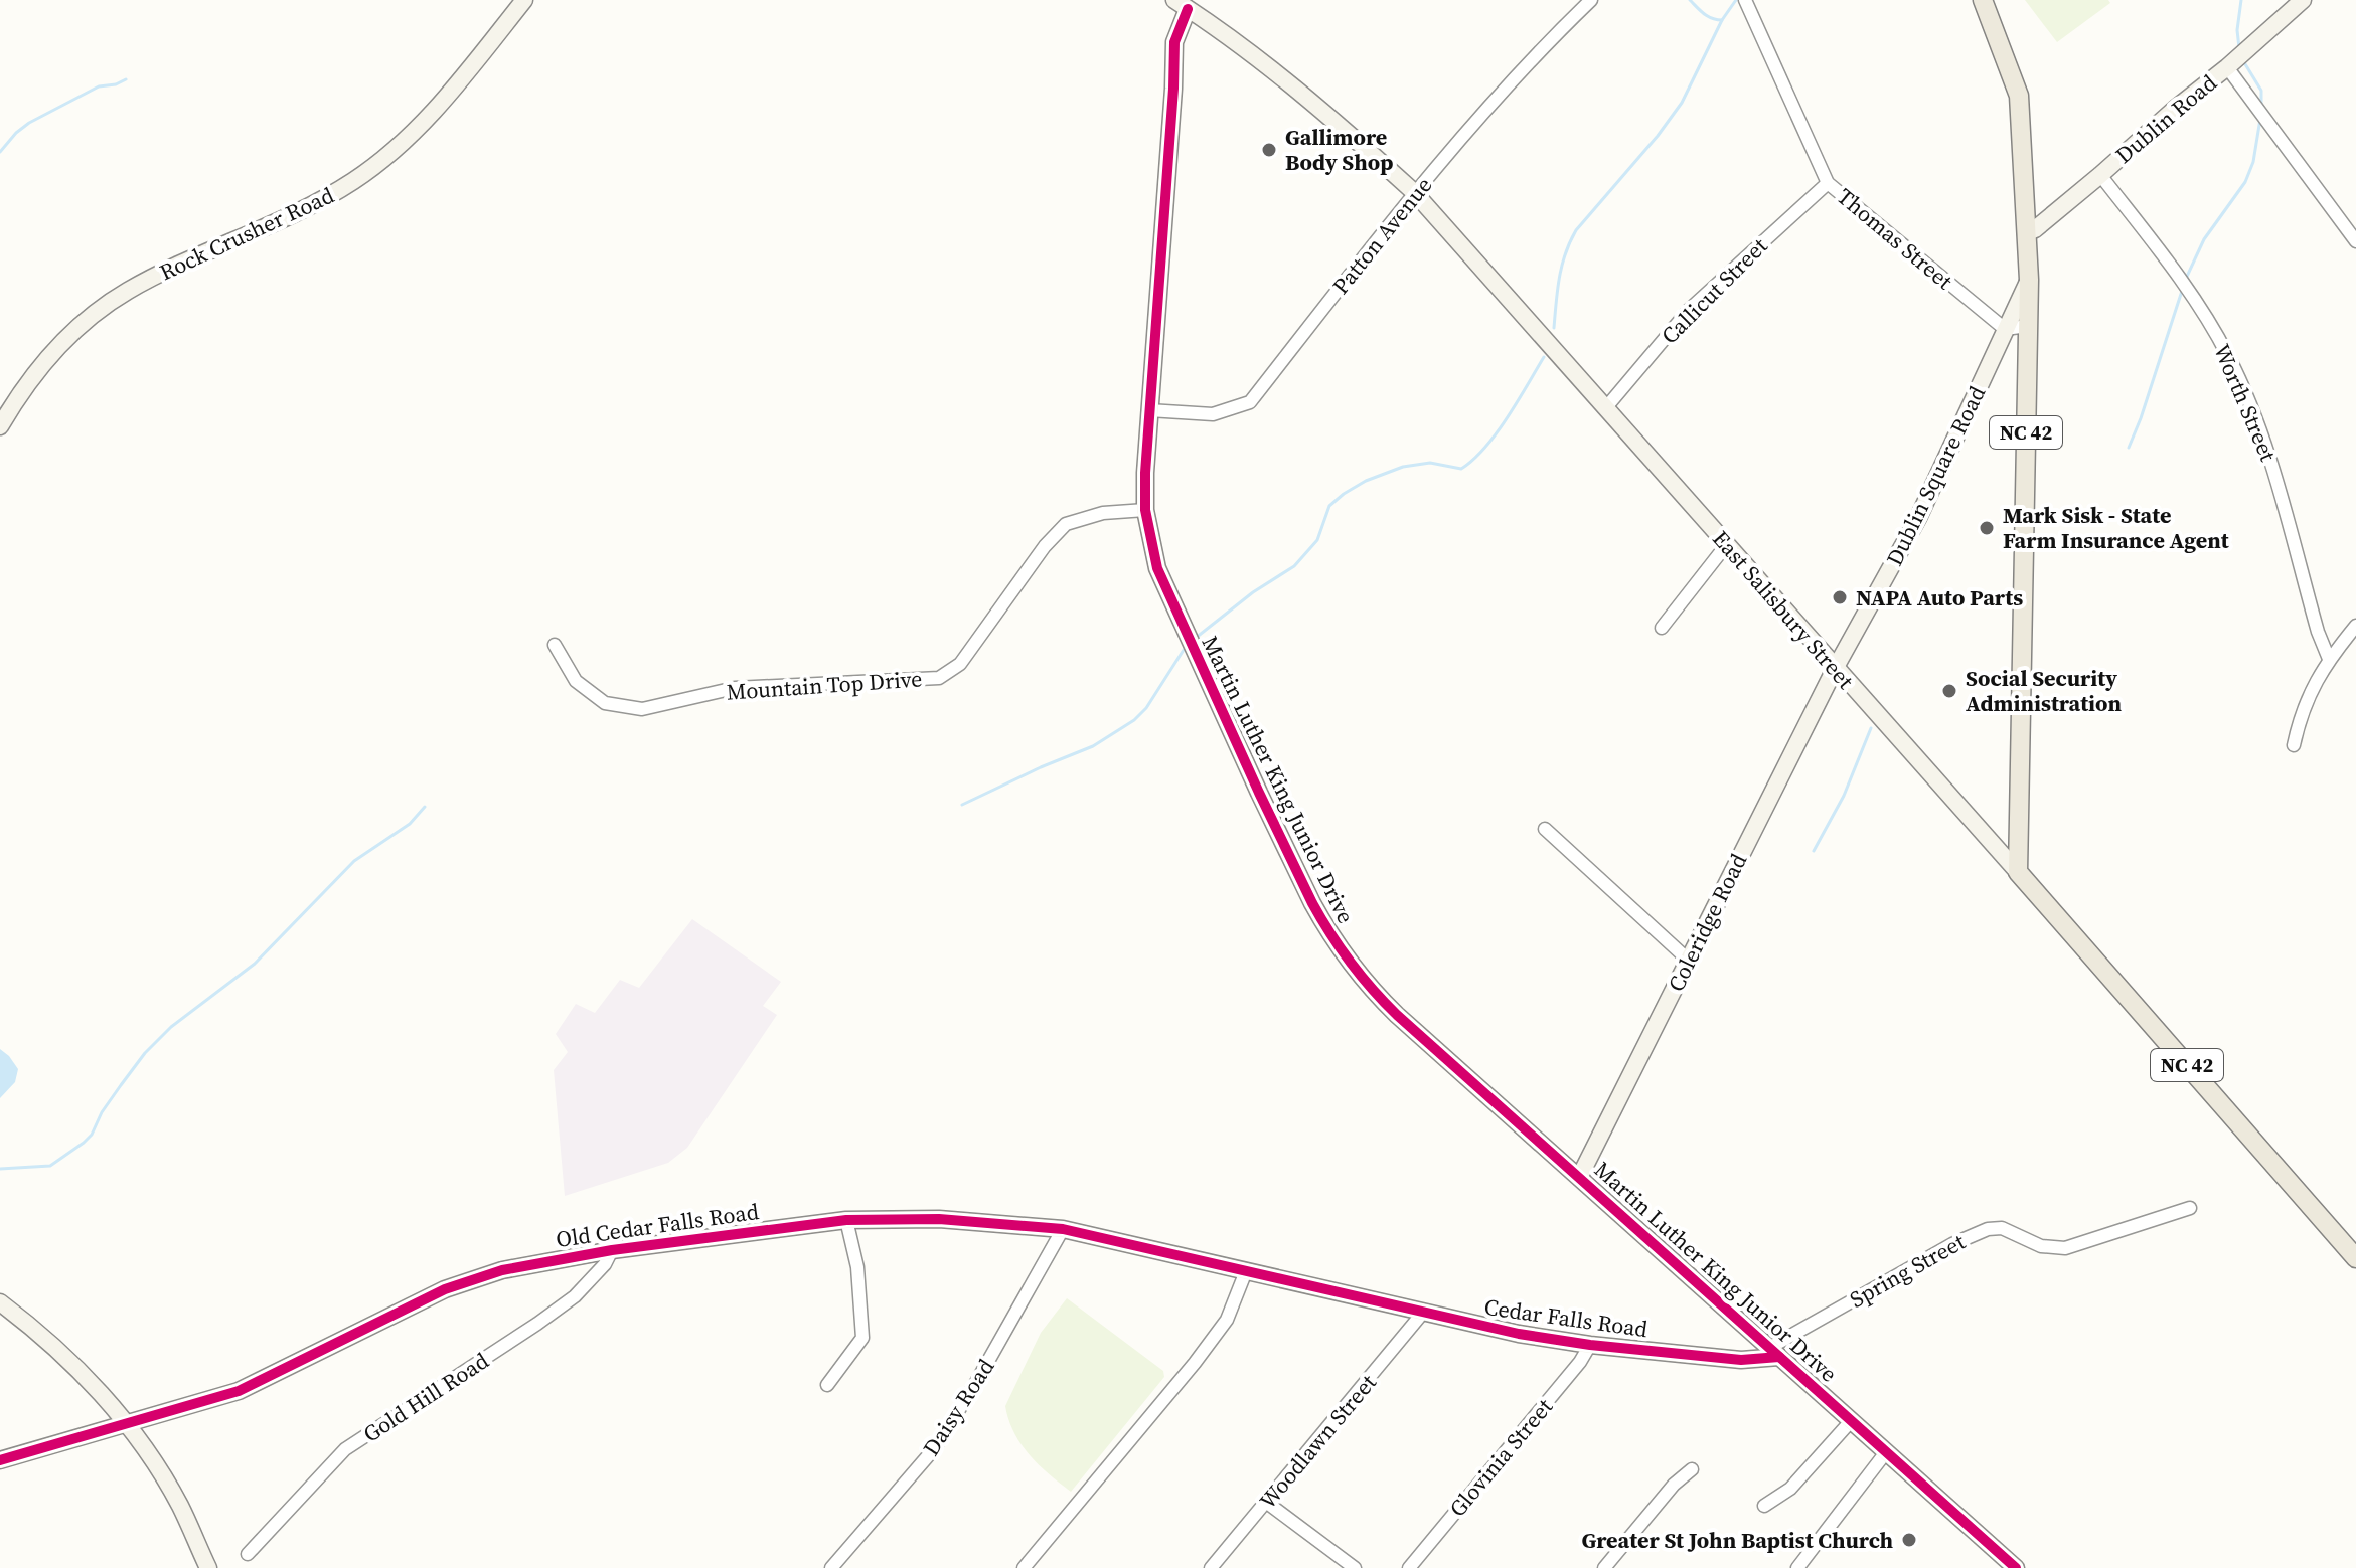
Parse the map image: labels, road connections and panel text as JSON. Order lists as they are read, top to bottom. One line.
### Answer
{"streets":{"main road":["NC 42","East Salisbury Street"],"street":["Dublin Road","Rock Crusher Road","Patton Avenue","Thomas Street","Callicut Street","Worth Street","Dublin Square Road","Mountain Top Drive","Martin Luther King Junior Drive","Coleridge Road","Old Cedar Falls Road","Spring Street","Cedar Falls Road","Gold Hill Road","Daisy Road","Woodlawn Street","Glovinia Street"]},"crossings":[["Dublin Road","Worth Street"],["Dublin Road","NC 42"],["Patton Avenue","East Salisbury Street"],["Patton Avenue","Martin Luther King Junior Drive"],["Thomas Street","Callicut Street"],["Thomas Street","Dublin Square Road"],["Callicut Street","East Salisbury Street"],["NC 42","Dublin Square Road"],["NC 42","East Salisbury Street"],["Dublin Square Road","East Salisbury Street"],["Dublin Square Road","Coleridge Road"],["East Salisbury Street","Martin Luther King Junior Drive"],["East Salisbury Street","Coleridge Road"],["Mountain Top Drive","Martin Luther King Junior Drive"],["Martin Luther King Junior Drive","Coleridge Road"],["Martin Luther King Junior Drive","Spring Street"],["Martin Luther King Junior Drive","Cedar Falls Road"],["Old Cedar Falls Road","Cedar Falls Road"],["Old Cedar Falls Road","Gold Hill Road"],["Old Cedar Falls Road","Daisy Road"],["Spring Street","Cedar Falls Road"],["Cedar Falls Road","Woodlawn Street"],["Cedar Falls Road","Glovinia Street"]],"places":["Gallimore Body Shop","Mark Sisk - State Farm Insurance Agent","NAPA Auto Parts","Social Security Administration","Greater St John Baptist Church"]}
